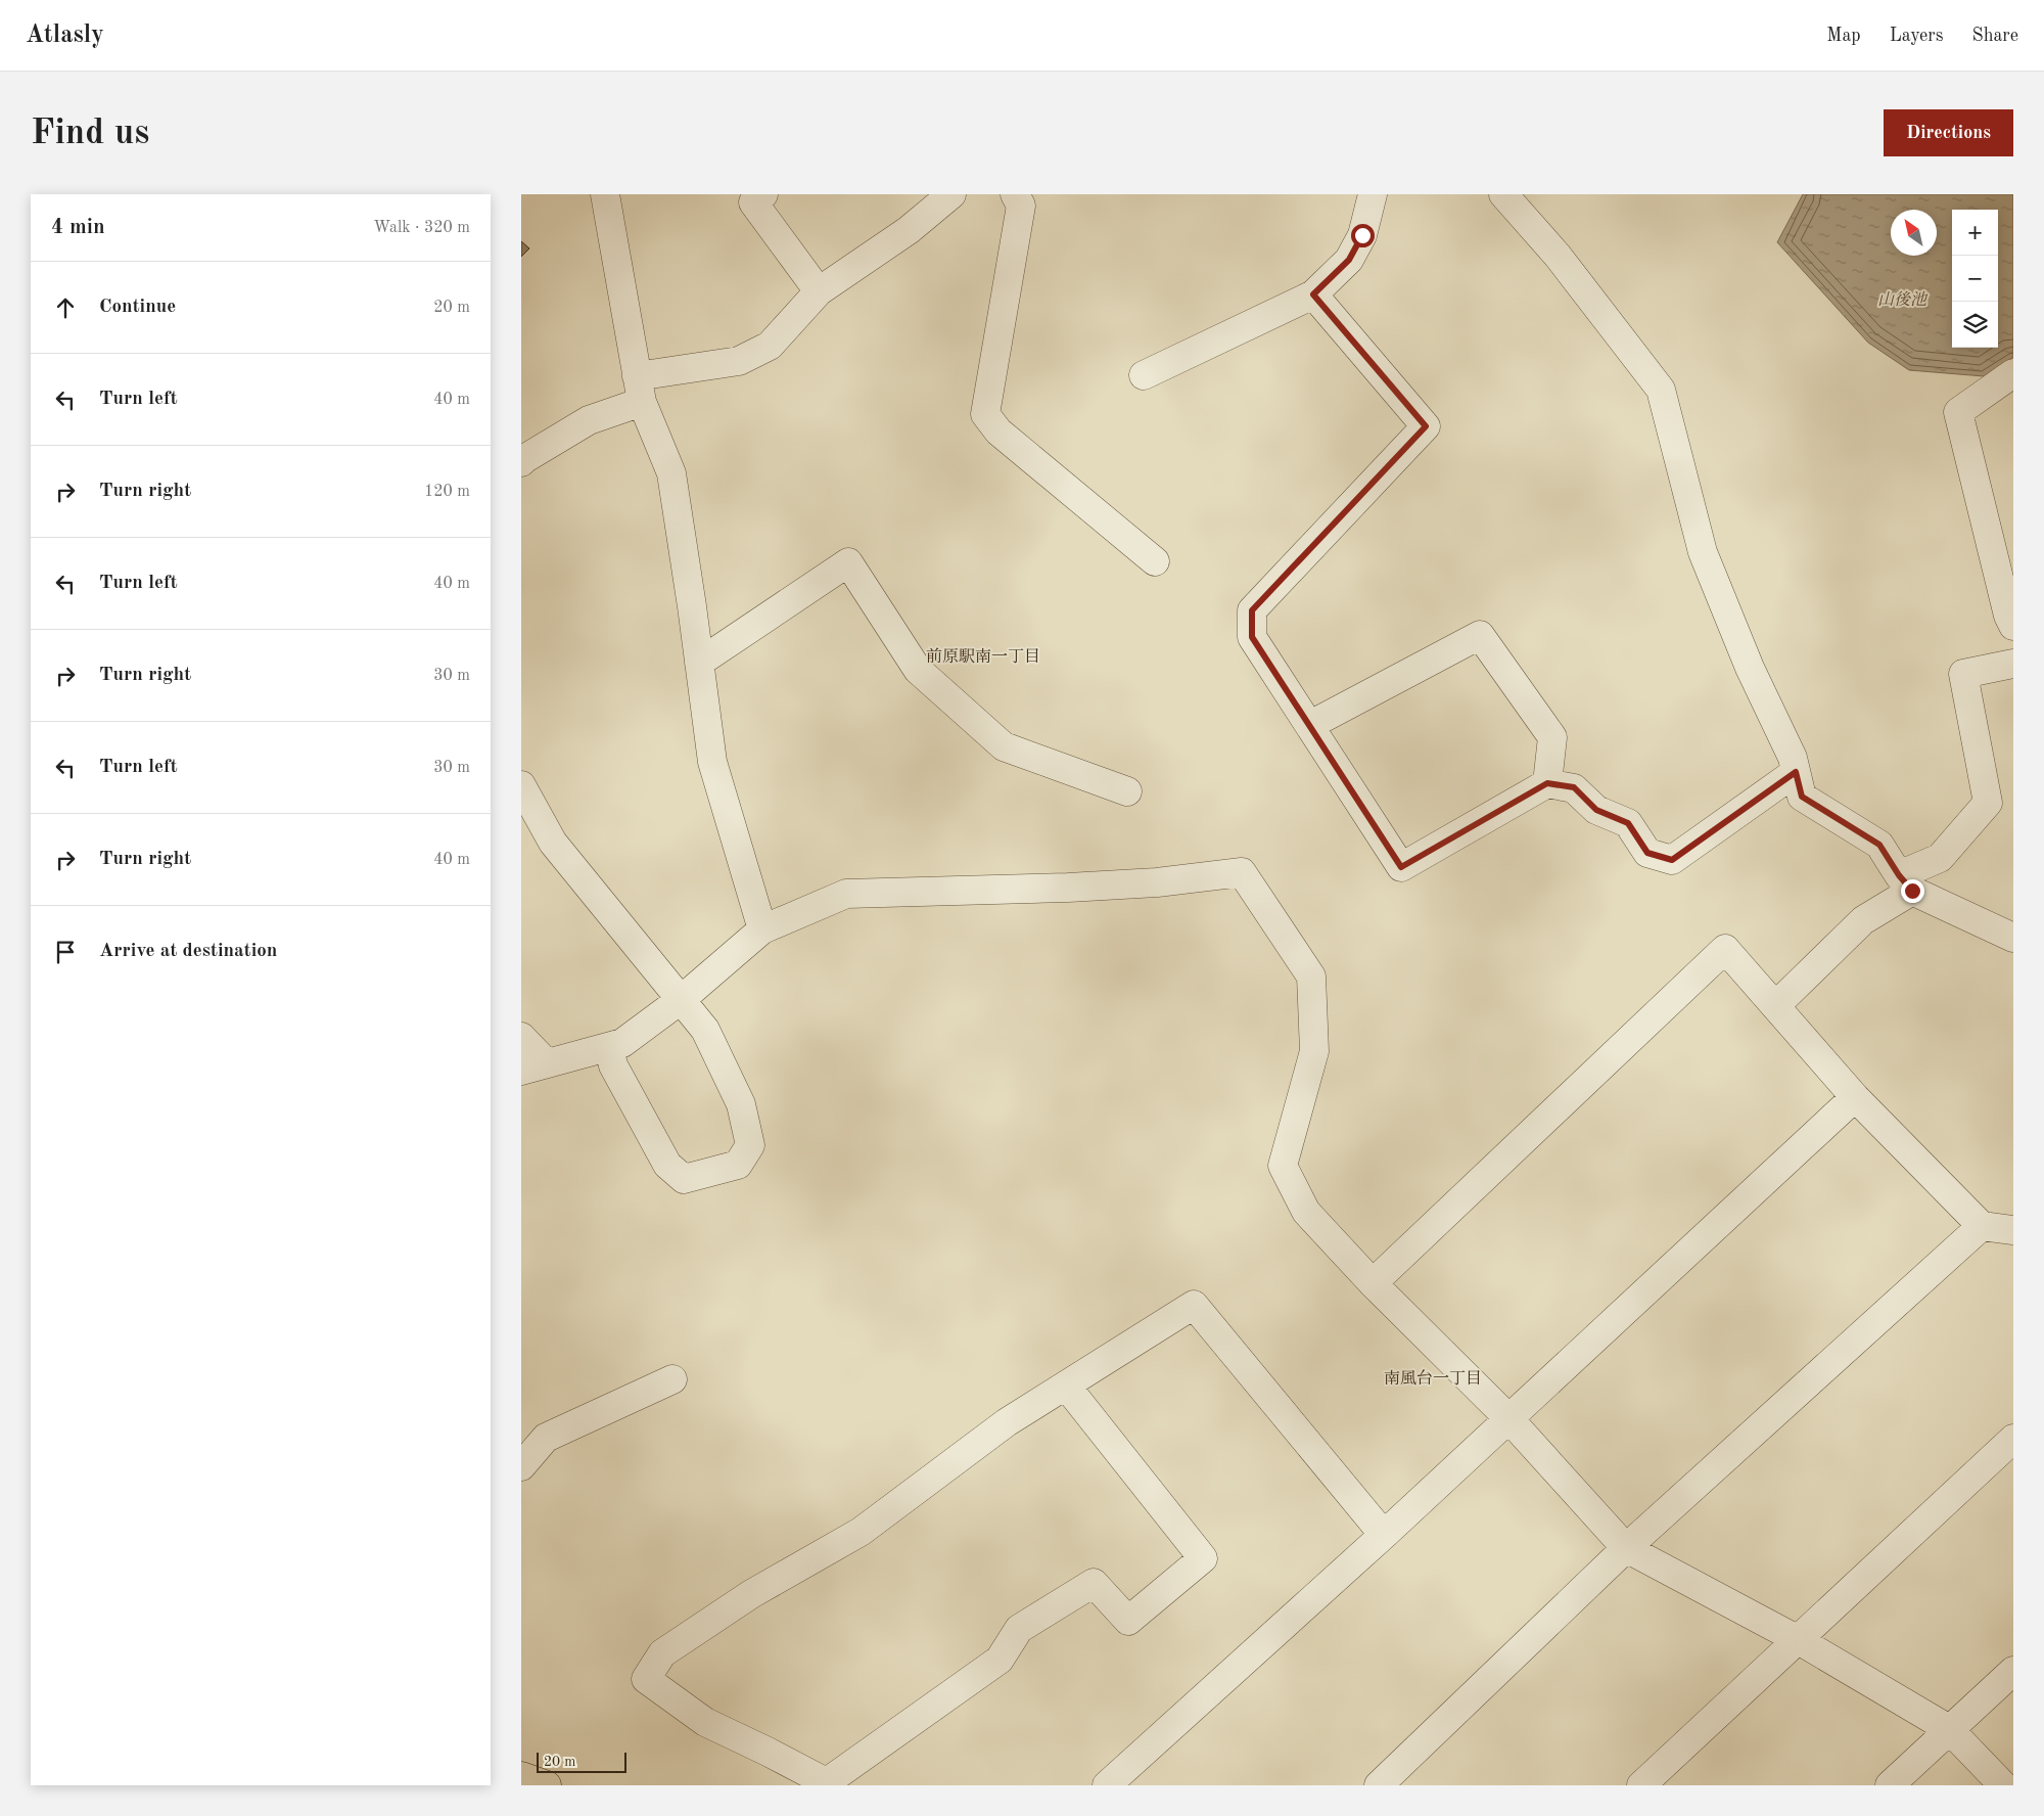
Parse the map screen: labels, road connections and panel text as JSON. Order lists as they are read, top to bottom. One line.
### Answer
{"districts":["前原駅南一丁目","南風台一丁目"],"water":["山後池"],"scale_bar":"20 m","north":"top left","page":{"header":"Atlasly","nav":["Map","Layers","Share"],"buttons":"Directions","title":"Find us","heading":["4 min","Walk · 320 m"],"map_buttons":["+","−"],"list":[["Continue","20 m"],["Turn left","40 m"],["Turn right","120 m"],["Turn left","40 m"],["Turn right","30 m"],["Turn left","30 m"],["Turn right","40 m"],"Arrive at destination"],"scale":"20 m"}}
